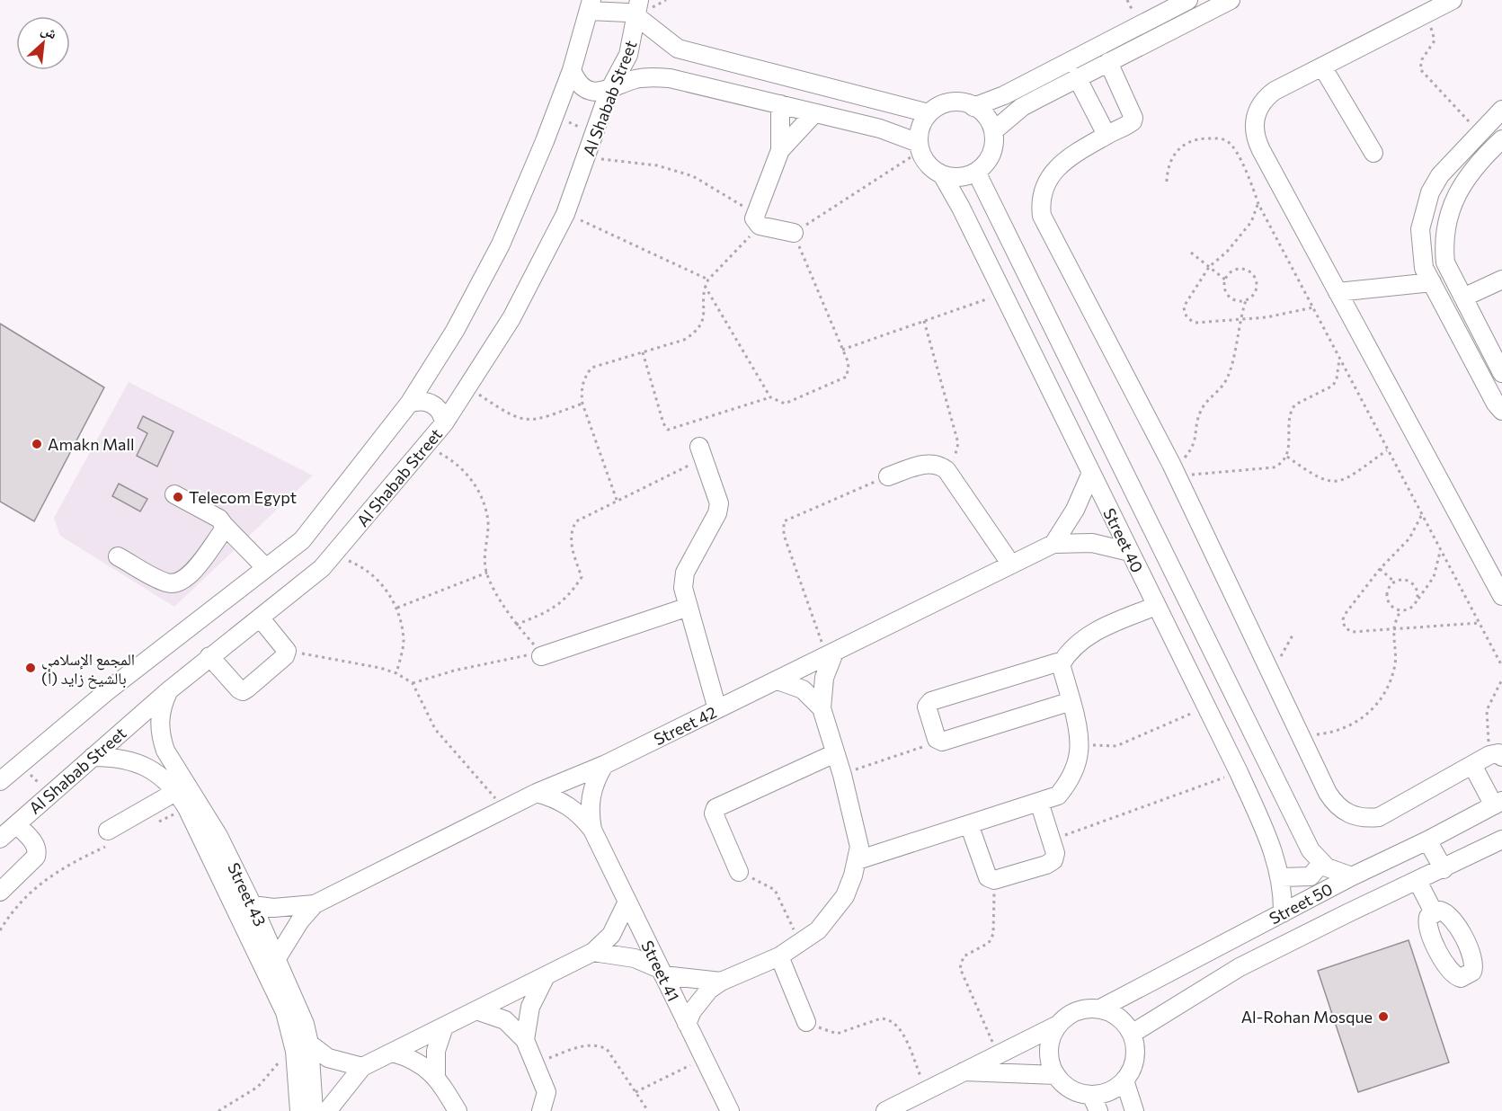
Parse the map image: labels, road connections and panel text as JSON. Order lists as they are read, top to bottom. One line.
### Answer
{"streets":{"street":["Al Shabab Street","Street 40","Street 42","Street 43","Street 50","Street 41"]},"crossings":[["Al Shabab Street","Street 43"],["Street 40","Street 42"],["Street 40","Street 50"],["Street 42","Street 43"],["Street 42","Street 41"]],"places":["Amakn Mall","Telecom Egypt","المجمع الإسلامي (أ) بالشيخ زايد","Al-Rohan Mosque"],"north":"top right"}
